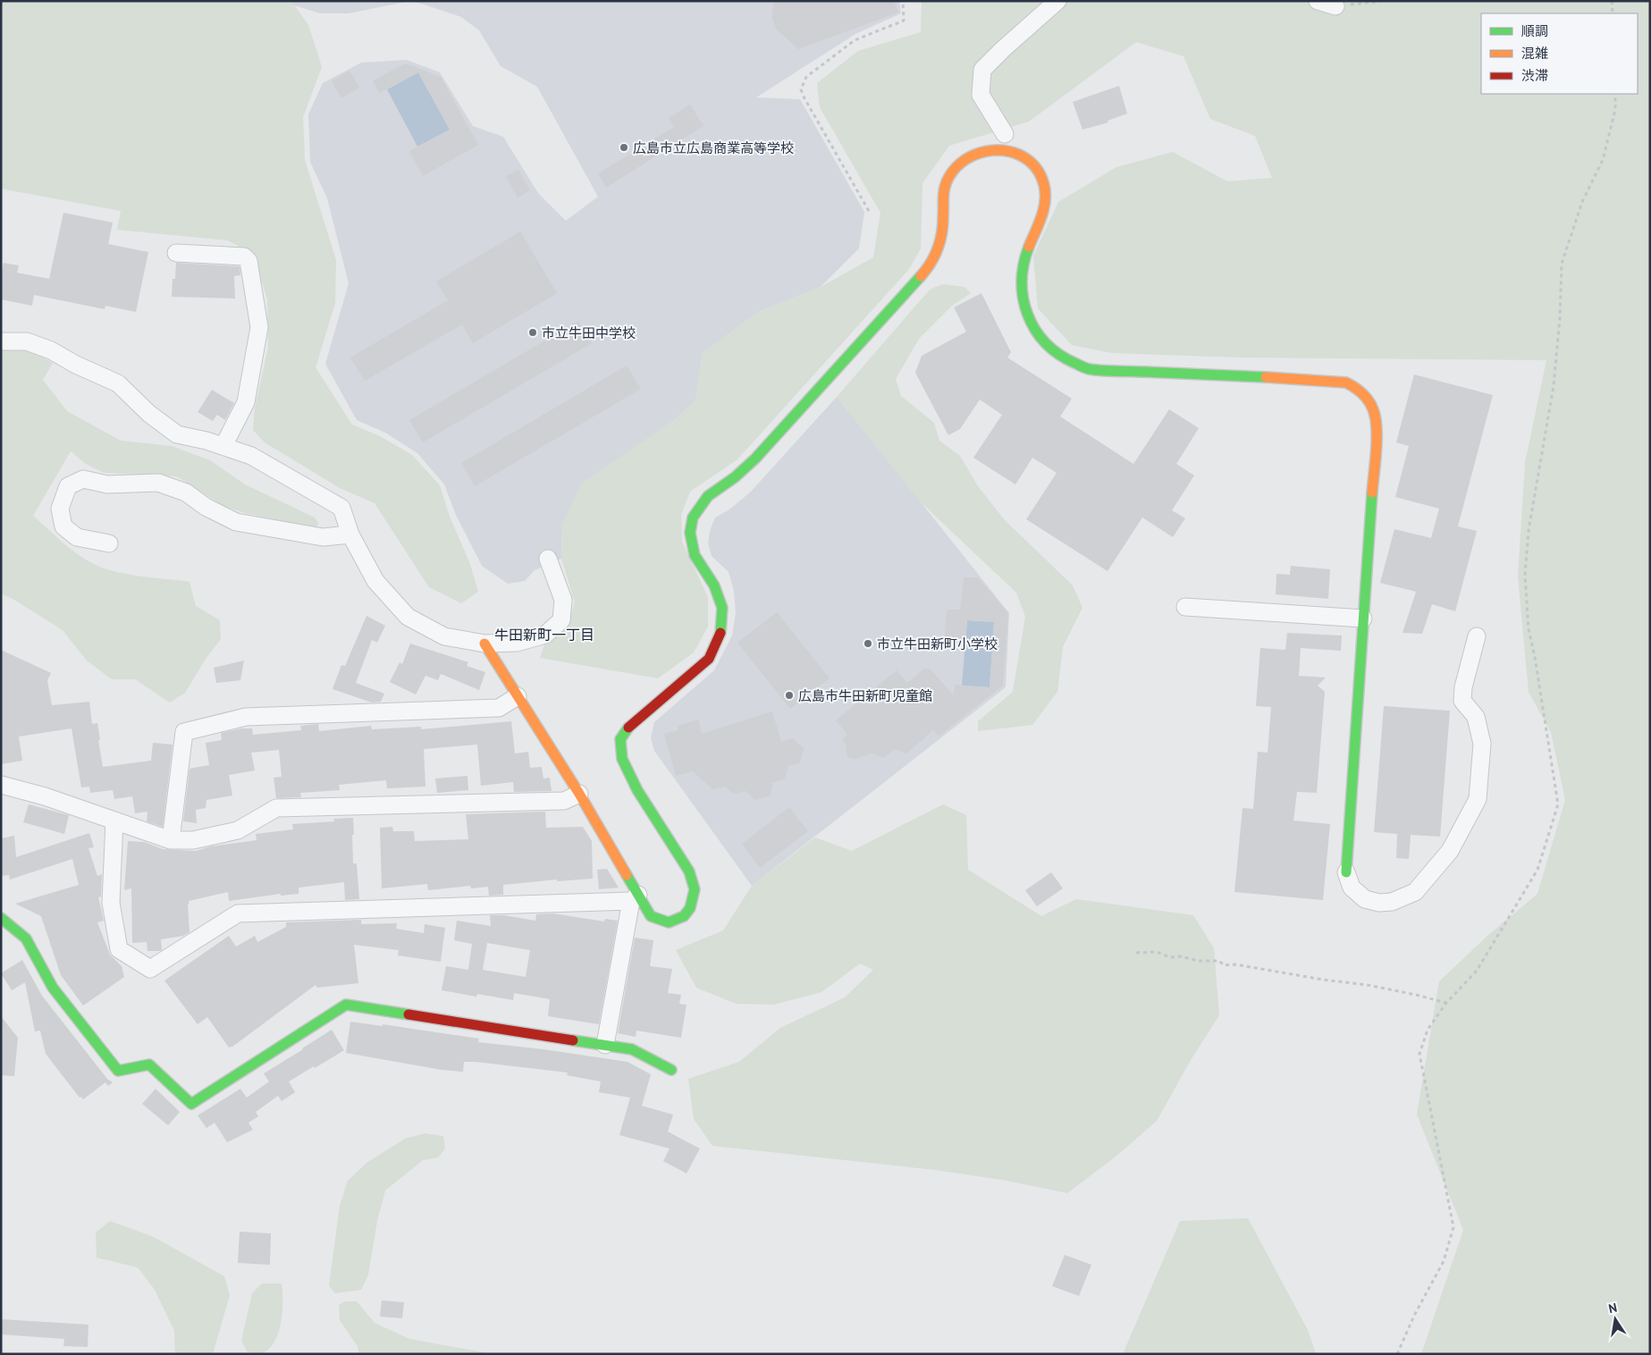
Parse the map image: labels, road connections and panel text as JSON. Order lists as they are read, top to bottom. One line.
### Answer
{"districts":["牛田新町一丁目"],"places":["広島市立広島商業高等学校","市立牛田中学校","市立牛田新町小学校","広島市牛田新町児童館"],"legend":["順調","混雑","渋滞"],"north":"top"}
